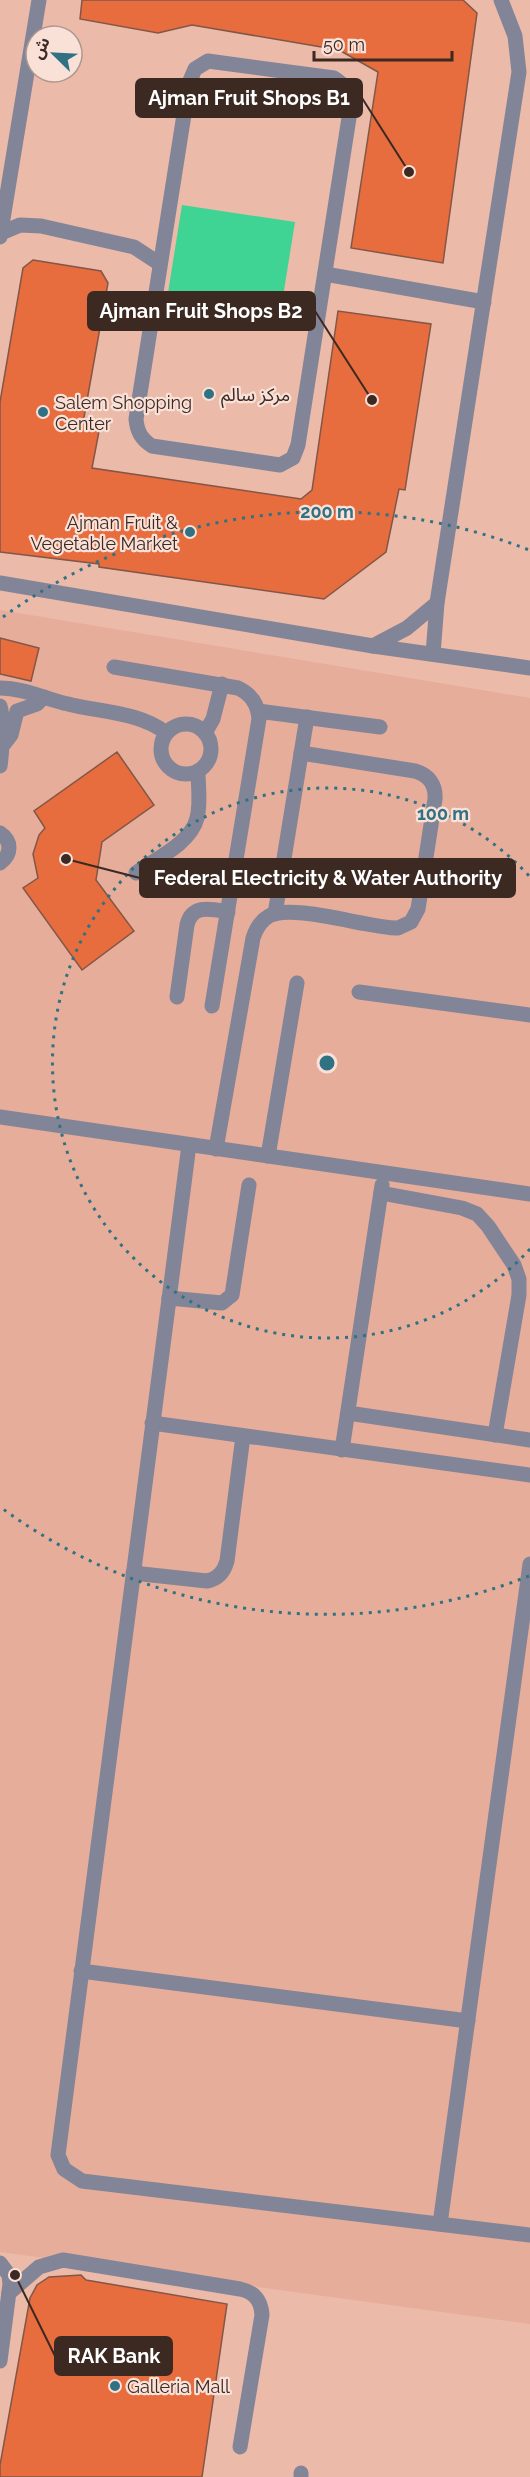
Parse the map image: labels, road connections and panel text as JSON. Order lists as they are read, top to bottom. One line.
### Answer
{"places":["Ajman Fruit Shops B1","مركز سالم","Ajman Fruit Shops B2","Salem Shopping Center","Ajman Fruit & Vegetable Market","Federal Electricity & Water Authority","RAK Bank","Galleria Mall"],"scale_bar":"50 m","north":"top left","rings":["200 m","100 m"]}
